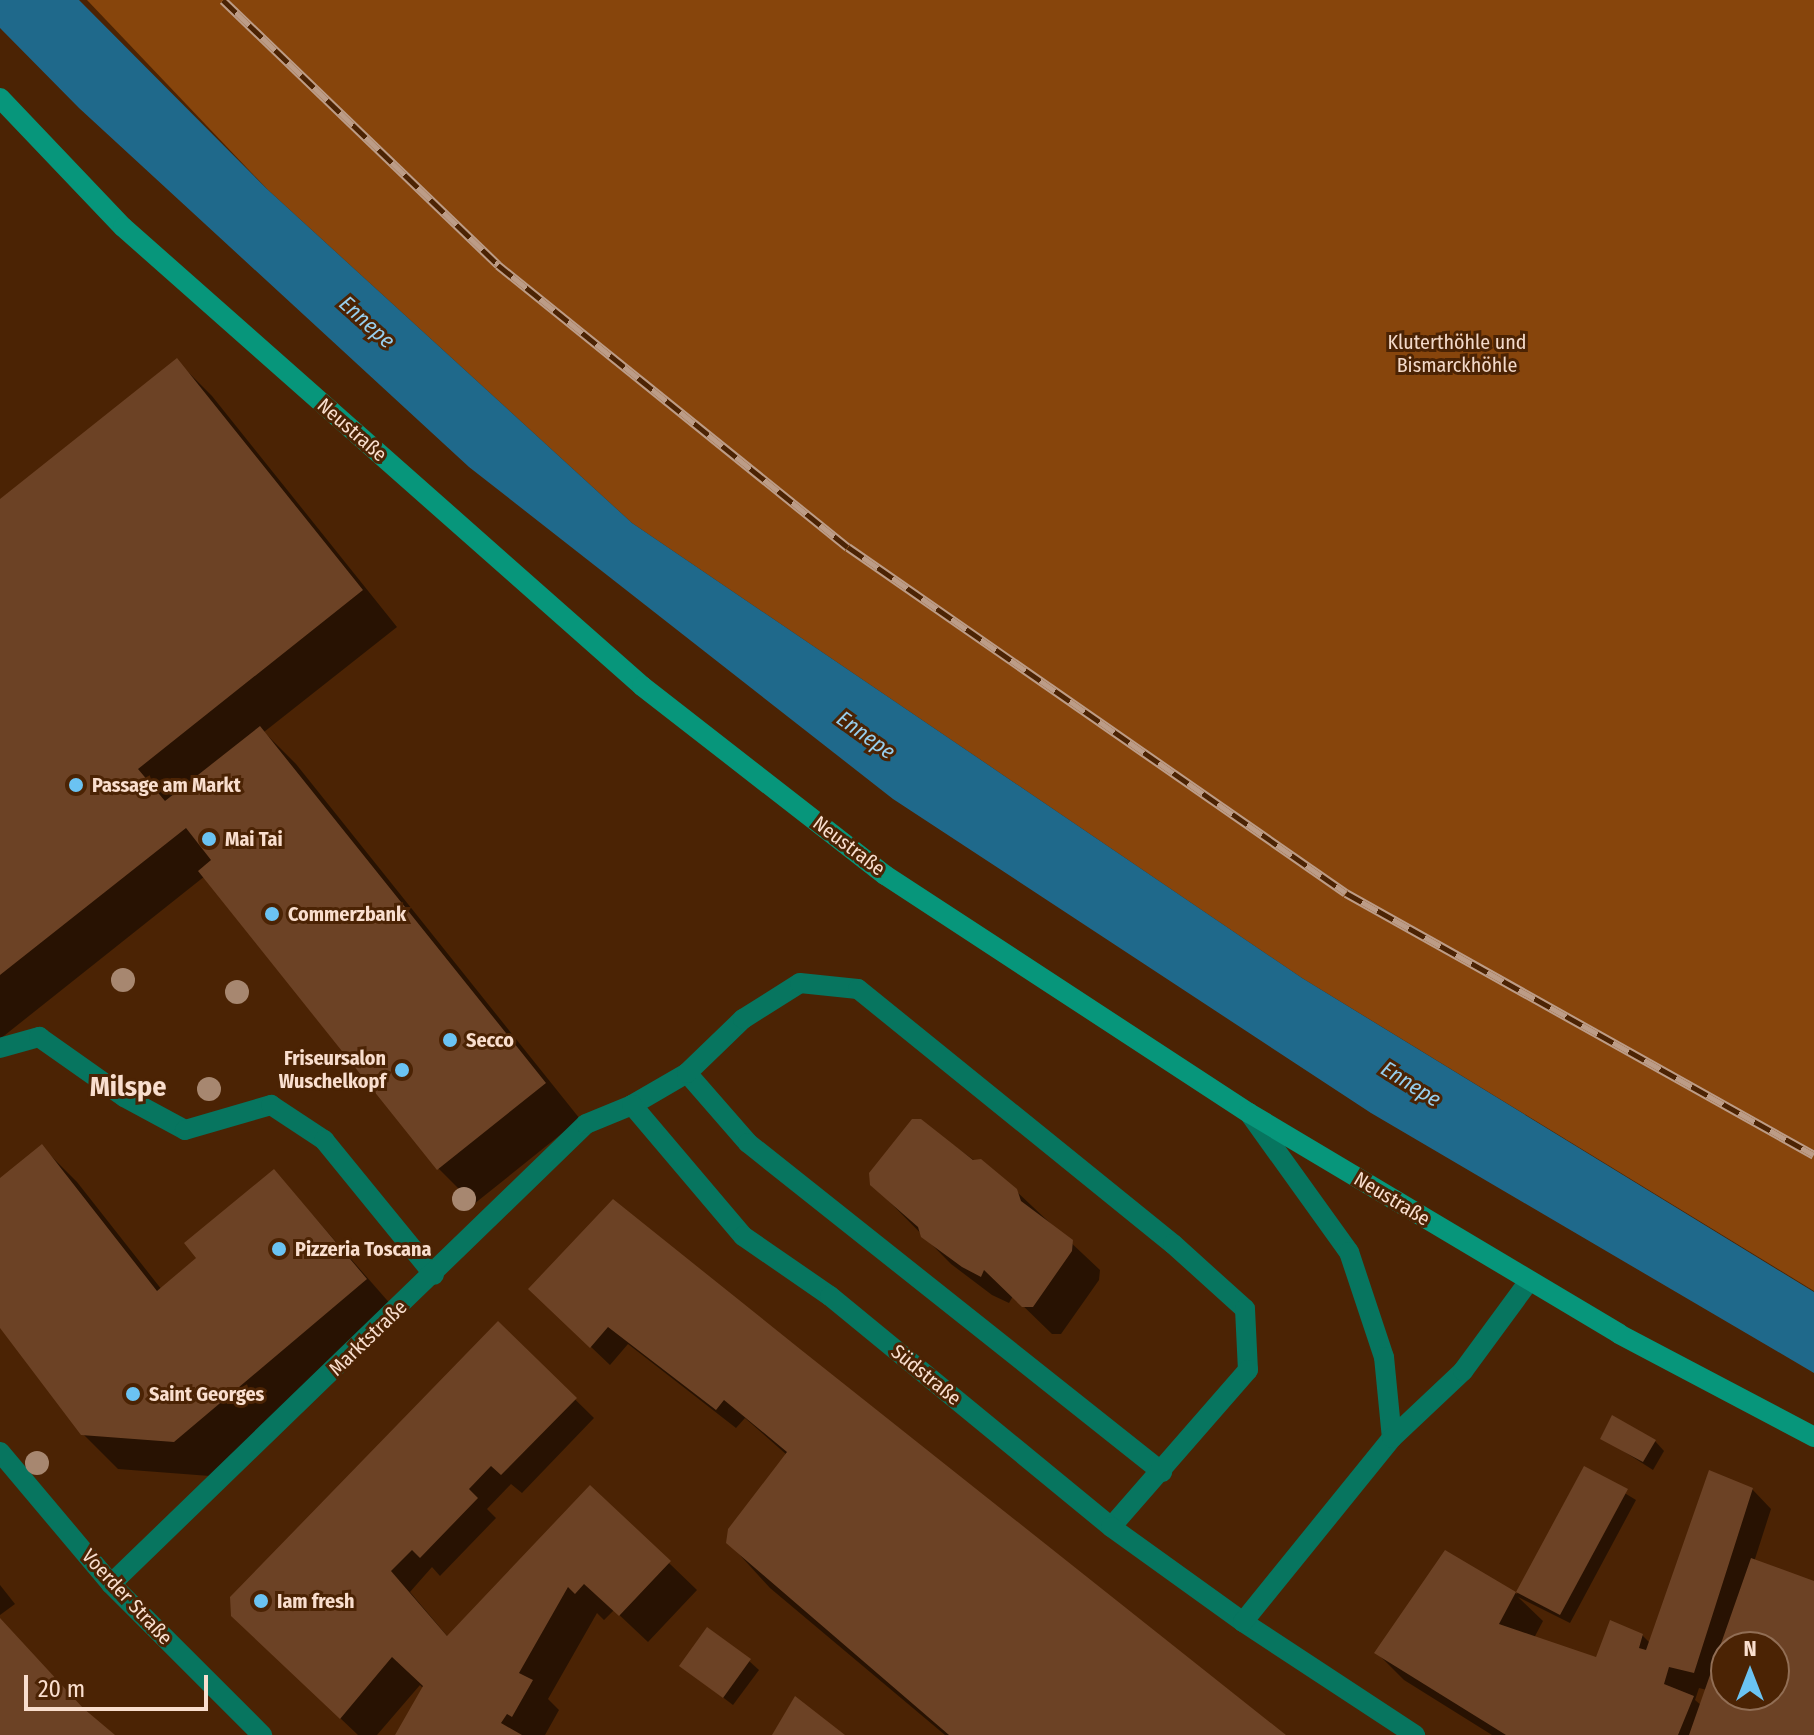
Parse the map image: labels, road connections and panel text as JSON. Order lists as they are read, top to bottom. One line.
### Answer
{"streets":{"main road":["Neustraße"],"street":["Marktstraße","Südstraße","Voerder Straße"]},"crossings":[["Marktstraße","Südstraße"],["Marktstraße","Voerder Straße"]],"districts":["Milspe"],"water":["Ennepe"],"parks":["Kluterthöhle und Bismarckhöhle"],"places":["Passage am Markt","Mai Tai","Commerzbank","Secco","Friseursalon Wuschelkopf","Pizzeria Toscana","Saint Georges","Iam fresh"],"scale_bar":"20 m","north":"top"}
